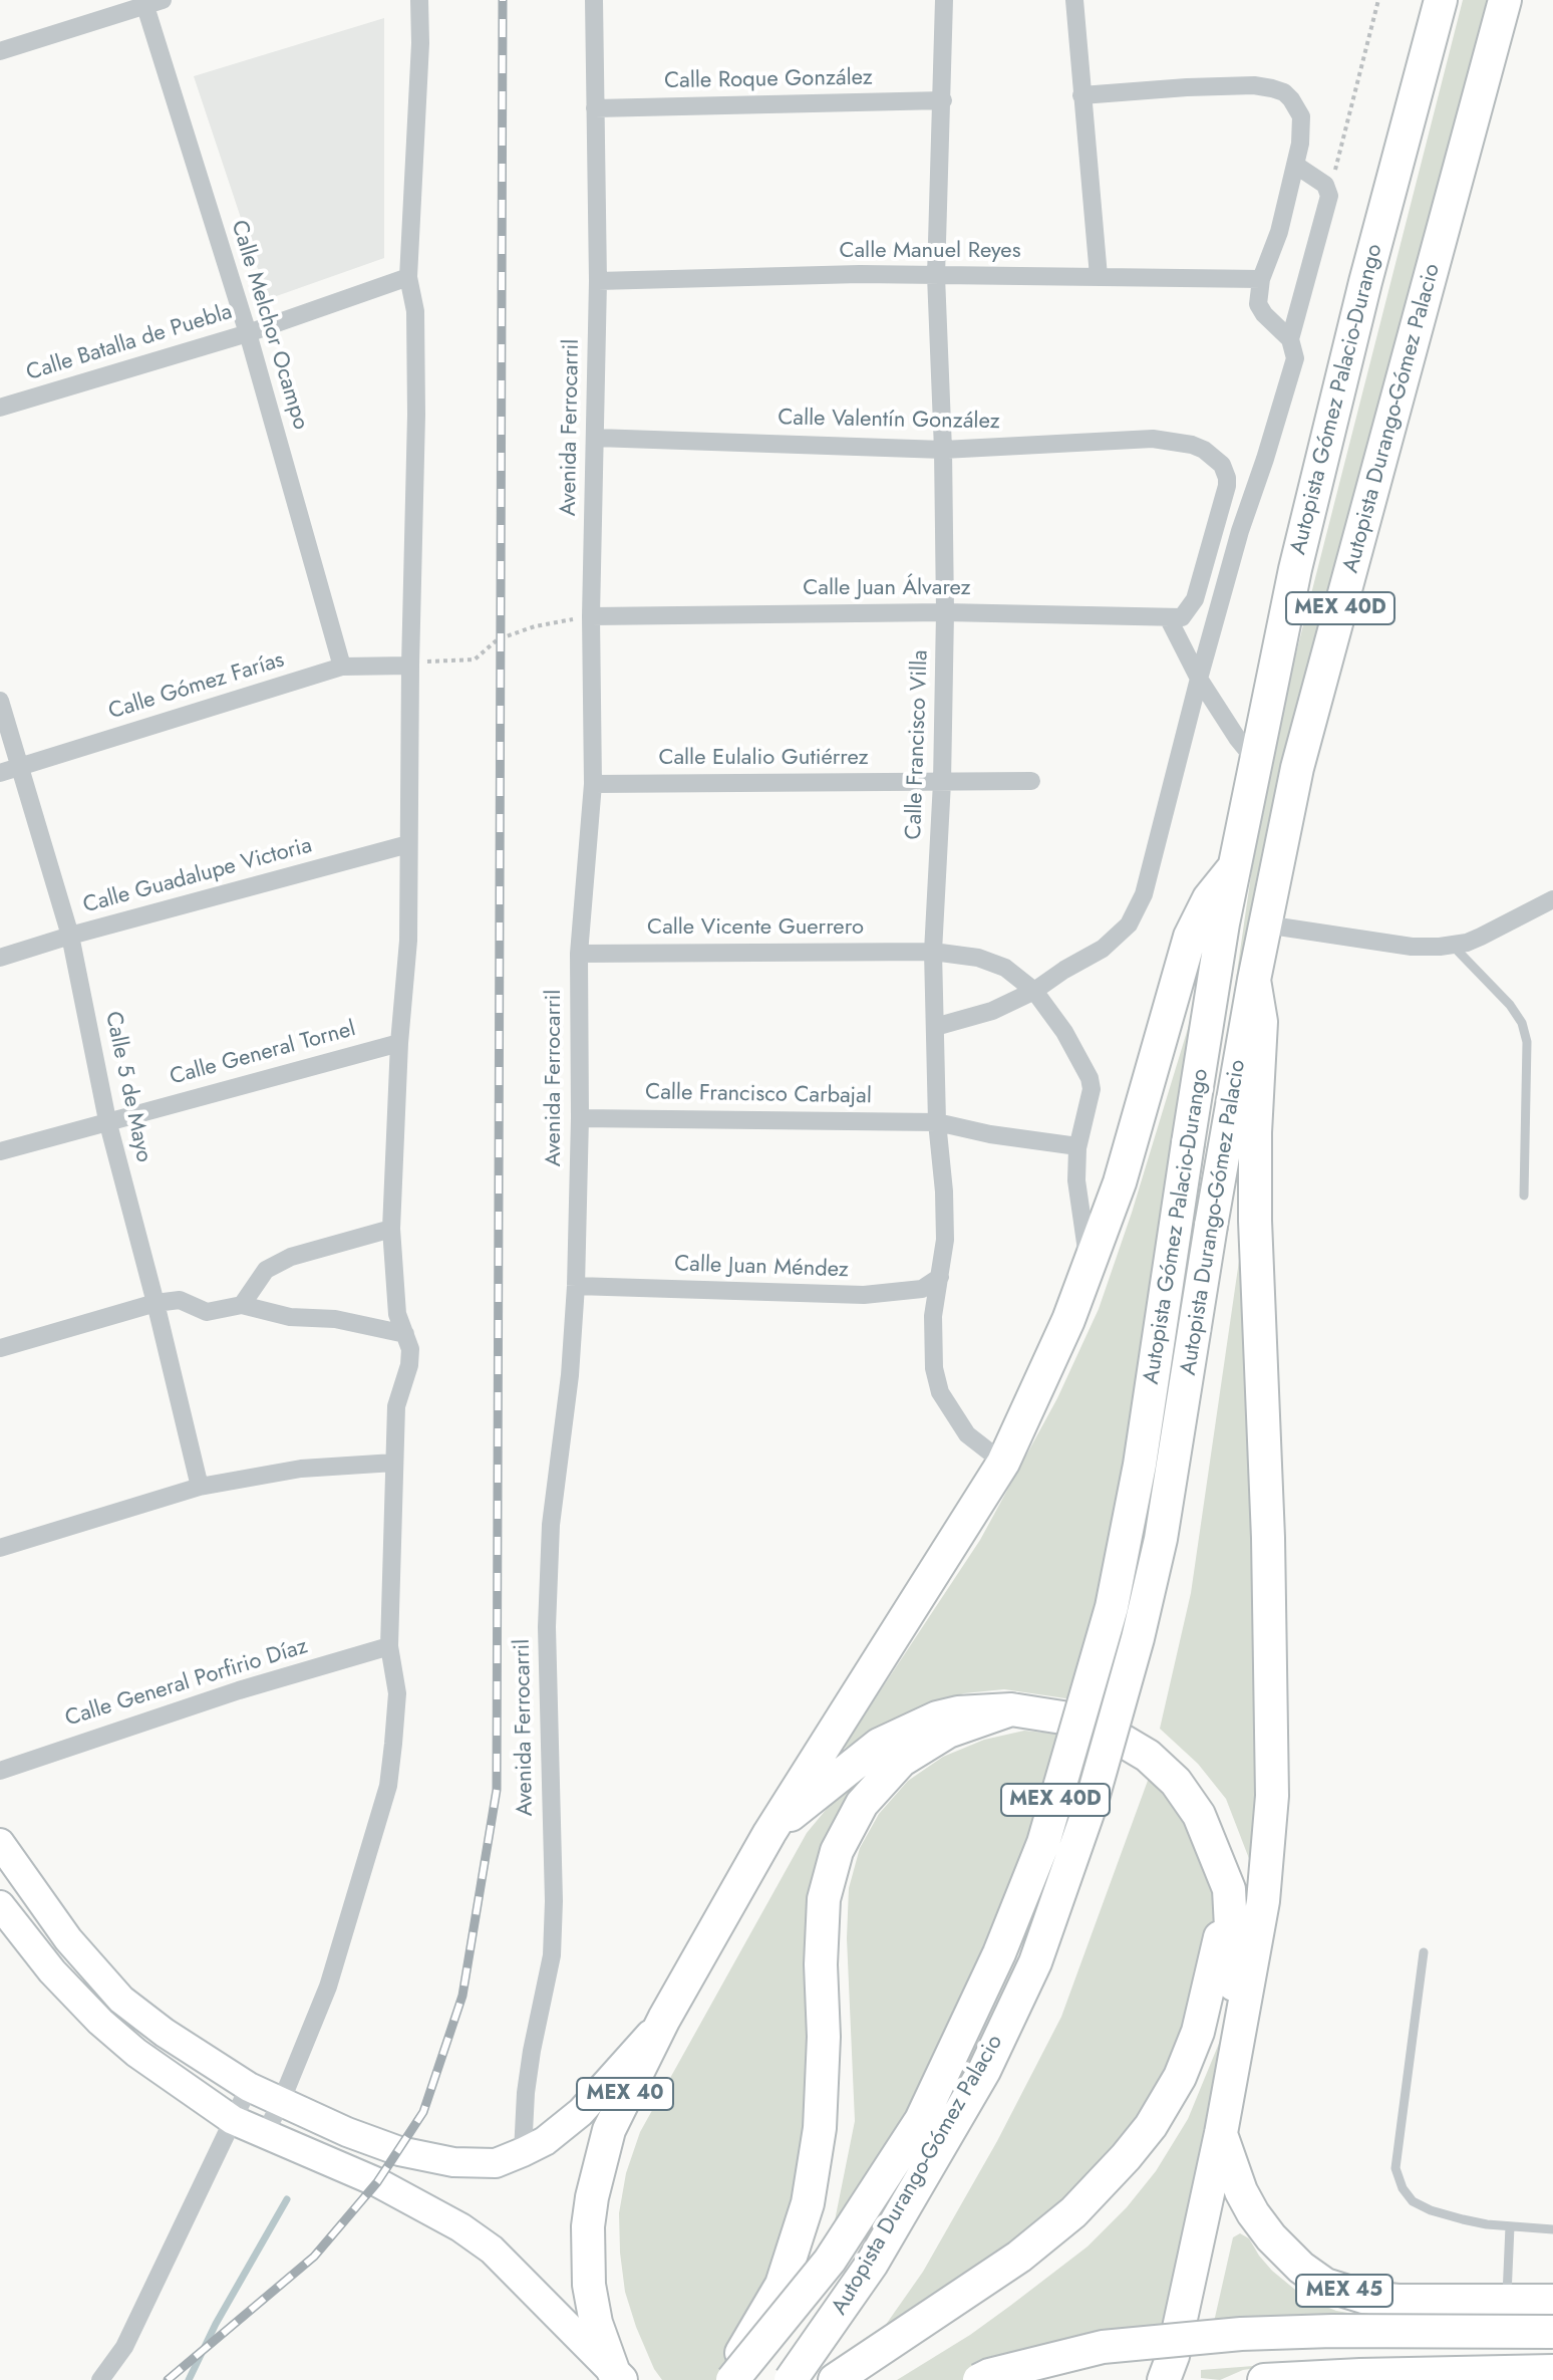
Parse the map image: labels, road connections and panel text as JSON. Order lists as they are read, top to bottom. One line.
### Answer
{"streets":{"highway":["Autopista Gómez Palacio-Durango","Autopista Durango-Gómez Palacio","MEX 40D","MEX 40","MEX 45"],"street":["Calle Roque González","Calle Manuel Reyes","Calle Melchor Ocampo","Calle Batalla de Puebla","Calle Valentín González","Avenida Ferrocarril","Calle Juan Álvarez","Calle Gómez Farías","Calle Francisco Villa","Calle Eulalio Gutiérrez","Calle Guadalupe Victoria","Calle Vicente Guerrero","Calle General Tornel","Calle 5 de Mayo","Calle Francisco Carbajal","Calle Juan Méndez","Calle General Porfirio Díaz"]},"crossings":[["Calle Roque González","Avenida Ferrocarril"],["Calle Roque González","Calle Francisco Villa"],["Calle Manuel Reyes","Avenida Ferrocarril"],["Calle Manuel Reyes","Calle Francisco Villa"],["Calle Melchor Ocampo","Calle Batalla de Puebla"],["Calle Melchor Ocampo","Calle Gómez Farías"],["Autopista Gómez Palacio-Durango","MEX 40"],["Calle Valentín González","Avenida Ferrocarril"],["Calle Valentín González","Calle Francisco Villa"],["Avenida Ferrocarril","Calle Juan Álvarez"],["Avenida Ferrocarril","Calle Eulalio Gutiérrez"],["Avenida Ferrocarril","Calle Vicente Guerrero"],["Avenida Ferrocarril","Calle Francisco Carbajal"],["Avenida Ferrocarril","Calle Juan Méndez"],["Avenida Ferrocarril","MEX 40"],["Calle Juan Álvarez","Calle Francisco Villa"],["Calle Gómez Farías","Calle 5 de Mayo"],["Calle Francisco Villa","Calle Eulalio Gutiérrez"],["Calle Francisco Villa","Calle Vicente Guerrero"],["Calle Francisco Villa","Calle Francisco Carbajal"],["Calle Francisco Villa","Calle Juan Méndez"],["Calle Guadalupe Victoria","Calle 5 de Mayo"],["Calle Vicente Guerrero","Calle Francisco Carbajal"],["Calle General Tornel","Calle 5 de Mayo"],["MEX 40","MEX 45"]]}
